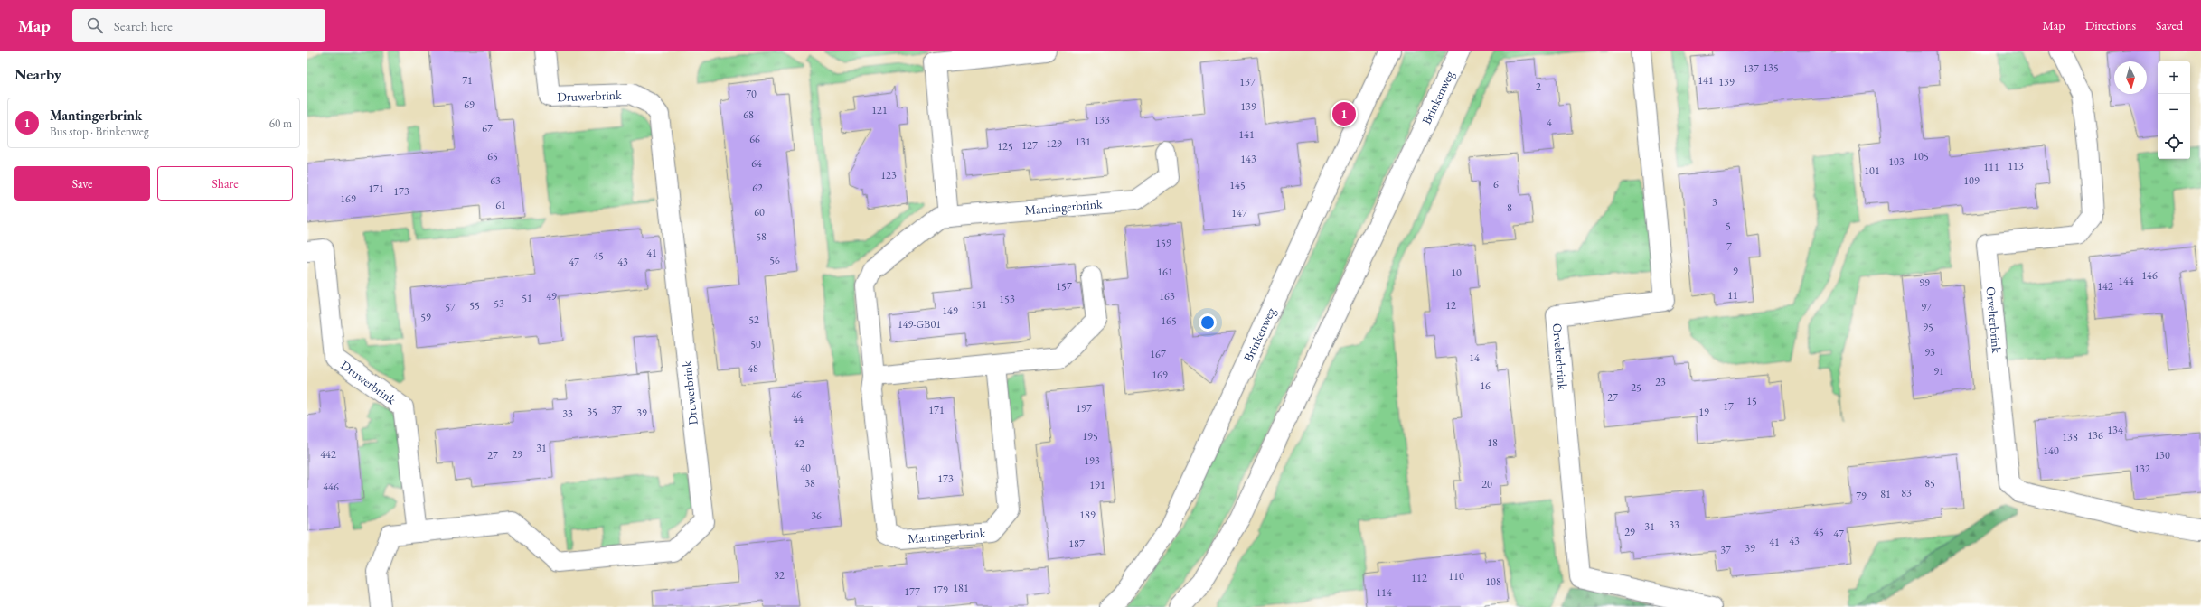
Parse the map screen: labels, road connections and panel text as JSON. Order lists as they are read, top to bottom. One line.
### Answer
{"streets":{"street":["Druwerbrink","Brinkenweg","Mantingerbrink","Orvelterbrink"]},"house_numbers":["135","137","71","141","137","139","2","70","69","139","121","68","133","4","67","141","66","131","129","127","125","65","105","143","103","64","113","111","101","123","63","109","6","145","62","171","173","169","3","61","8","60","147","5","58","159","7","41","45","56","47","43","9","161","10","146","144","99","157","142","11","49","163","51","153","53","151","55","12","57","97","149","59","52","165","149-GB01","95","50","93","167","14","48","91","169","23","16","25","46","27","15","17","197","37","171","35","19","39","33","44","134","136","195","138","18","42","31","140","442","29","27","130","193","40","132","173","38","85","20","191","446","83","81","79","189","36","33","31","29","45","47","43","41","187","39","37","32","110","112","108","181","179","177","114"],"north":"bottom","page":{"header":"Map","search":"Search here","nav":["Map","Directions","Saved"],"heading":"Nearby","map_buttons":["+","−"],"list":[{"mark":"1","name":"Mantingerbrink","note":"Bus stop · Brinkenweg","value":"60 m"}],"pins":"1","buttons":["Save","Share"]}}
